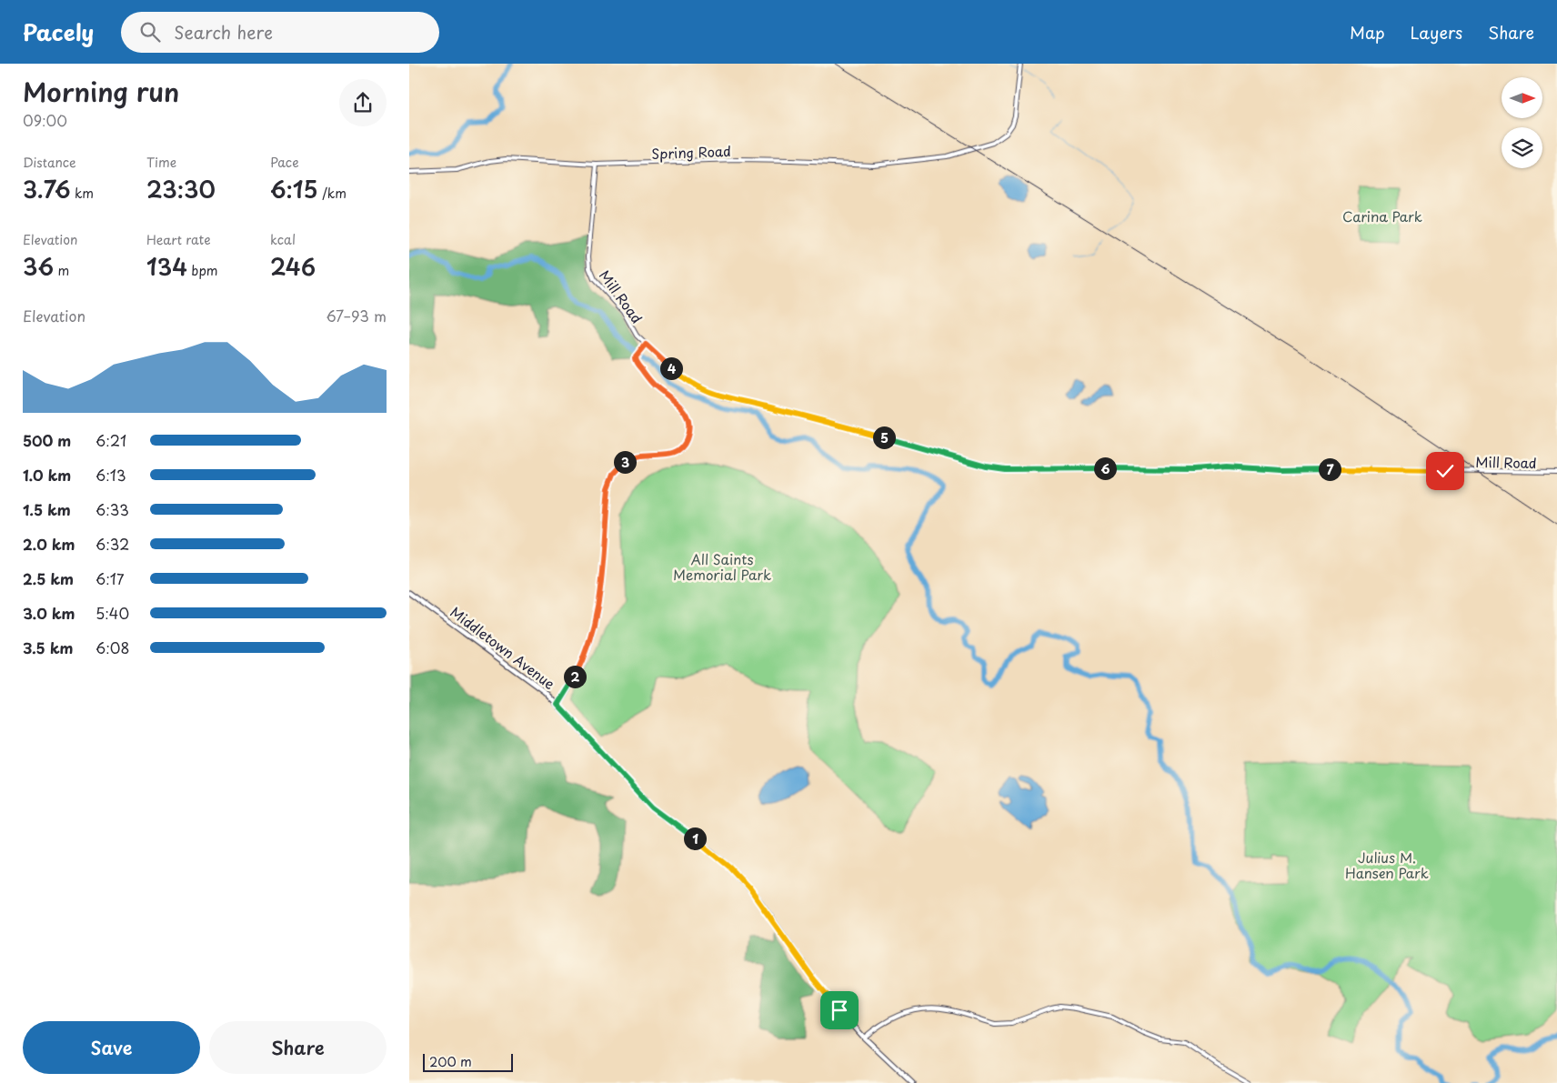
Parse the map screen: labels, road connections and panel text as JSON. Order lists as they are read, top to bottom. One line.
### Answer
{"streets":{"main road":["Middletown Avenue"],"street":["Spring Road","Mill Road"]},"crossings":[["Spring Road","Mill Road"]],"parks":["Carina Park","All Saints Memorial Park","Julius M. Hansen Park"],"scale_bar":"200 m","north":"right","page":{"header":"Pacely","search":"Search here","nav":["Map","Layers","Share"],"heading":["Morning run","09:00"],"stats":[["Distance","3.76 km"],["Time","23:30"],["Pace","6:15 /km"],["Elevation","36 m"],["Heart rate","134 bpm"],["kcal","246"]],"chart":["Elevation","67–93 m"],"pins":["4","5","3","6","7","2","1"],"list":[{"name":"500 m","note":"6:21"},{"name":"1.0 km","note":"6:13"},{"name":"1.5 km","note":"6:33"},{"name":"2.0 km","note":"6:32"},{"name":"2.5 km","note":"6:17"},{"name":"3.0 km","note":"5:40"},{"name":"3.5 km","note":"6:08"}],"buttons":["Save","Share"],"scale":"200 m"}}
